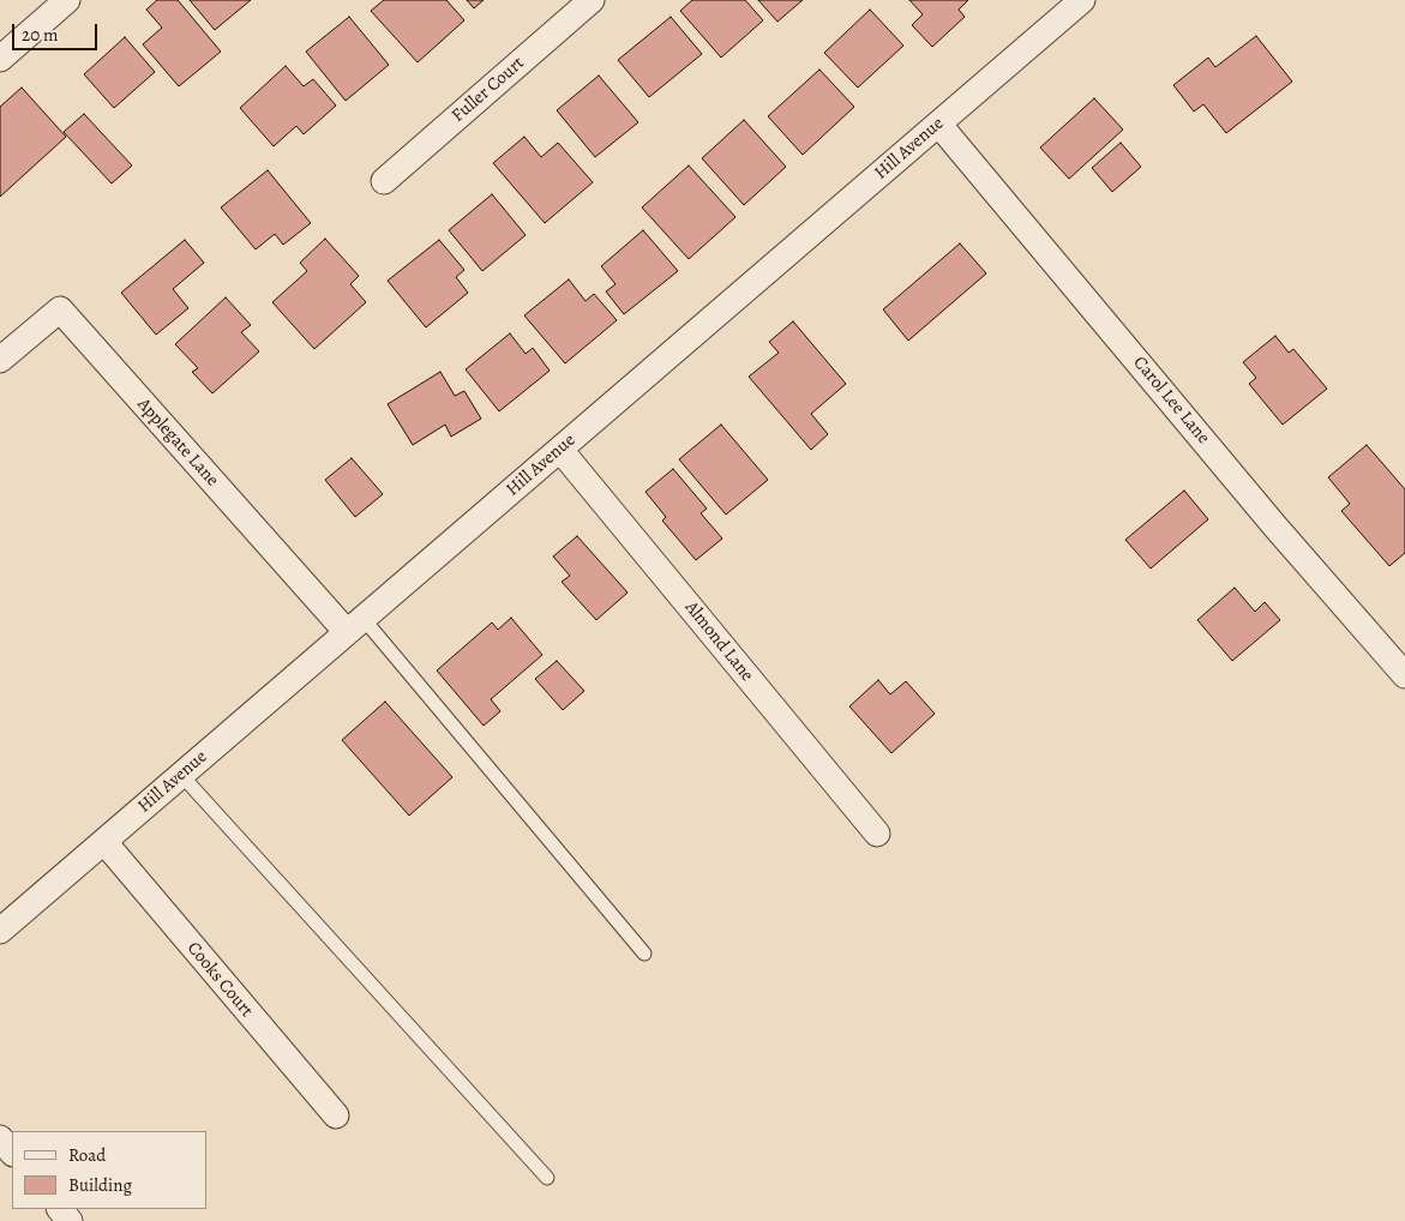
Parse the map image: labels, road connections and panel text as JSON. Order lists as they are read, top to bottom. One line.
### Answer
{"streets":{"street":["Fuller Court","Hill Avenue","Carol Lee Lane","Applegate Lane","Almond Lane","Cooks Court"]},"crossings":[["Hill Avenue","Carol Lee Lane"],["Hill Avenue","Applegate Lane"],["Hill Avenue","Almond Lane"],["Hill Avenue","Cooks Court"]],"legend":["Road","Building"],"scale_bar":"20 m"}
